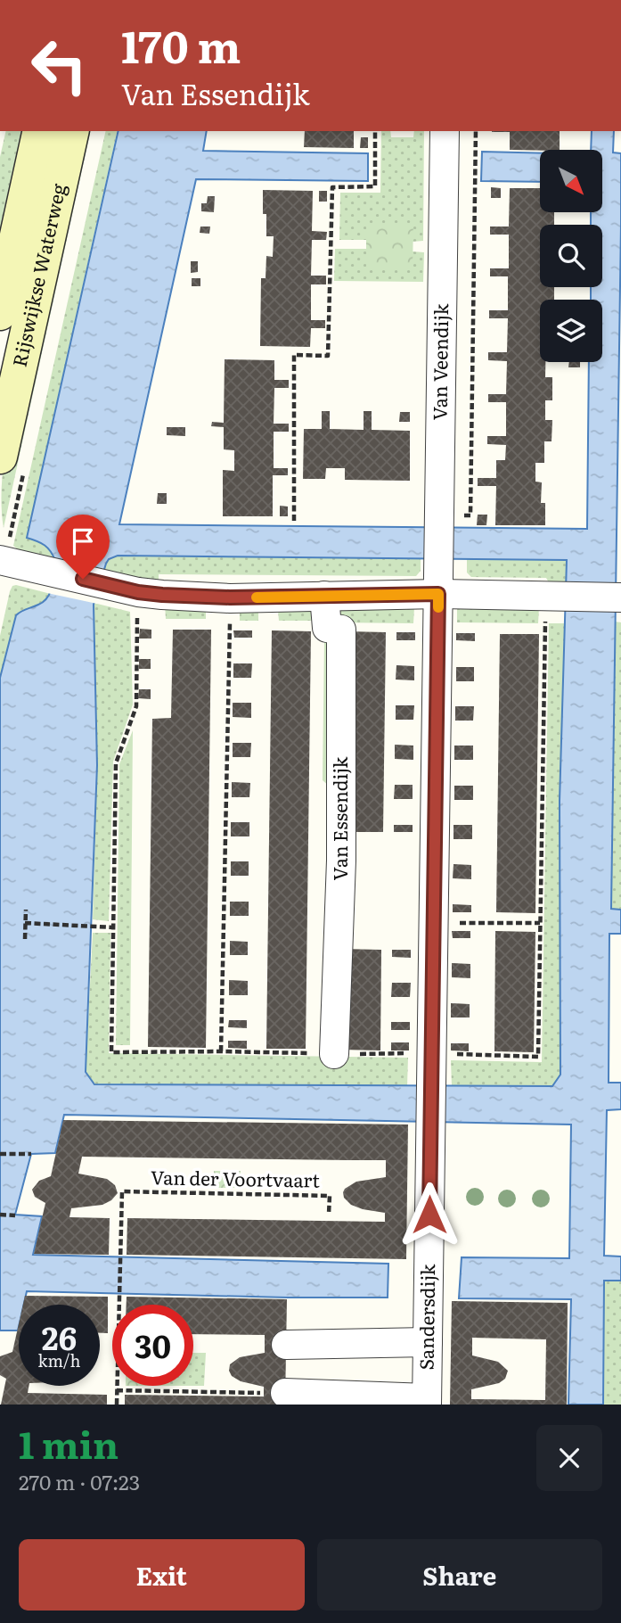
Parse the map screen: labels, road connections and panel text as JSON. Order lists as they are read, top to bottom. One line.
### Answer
{"streets":{"main road":["Rijswijkse Waterweg"],"street":["Van Veendijk","Van Essendijk","Sandersdijk"],"path":["Van der Voortvaart"]},"crossings":[["Van Veendijk","Sandersdijk"]],"north":"bottom right","page":{"turn":["170 m","Van Essendijk"],"speed":"26 km/h","limit":"30","heading":["1 min","270 m · 07:23"],"buttons":["Exit","Share"]}}
